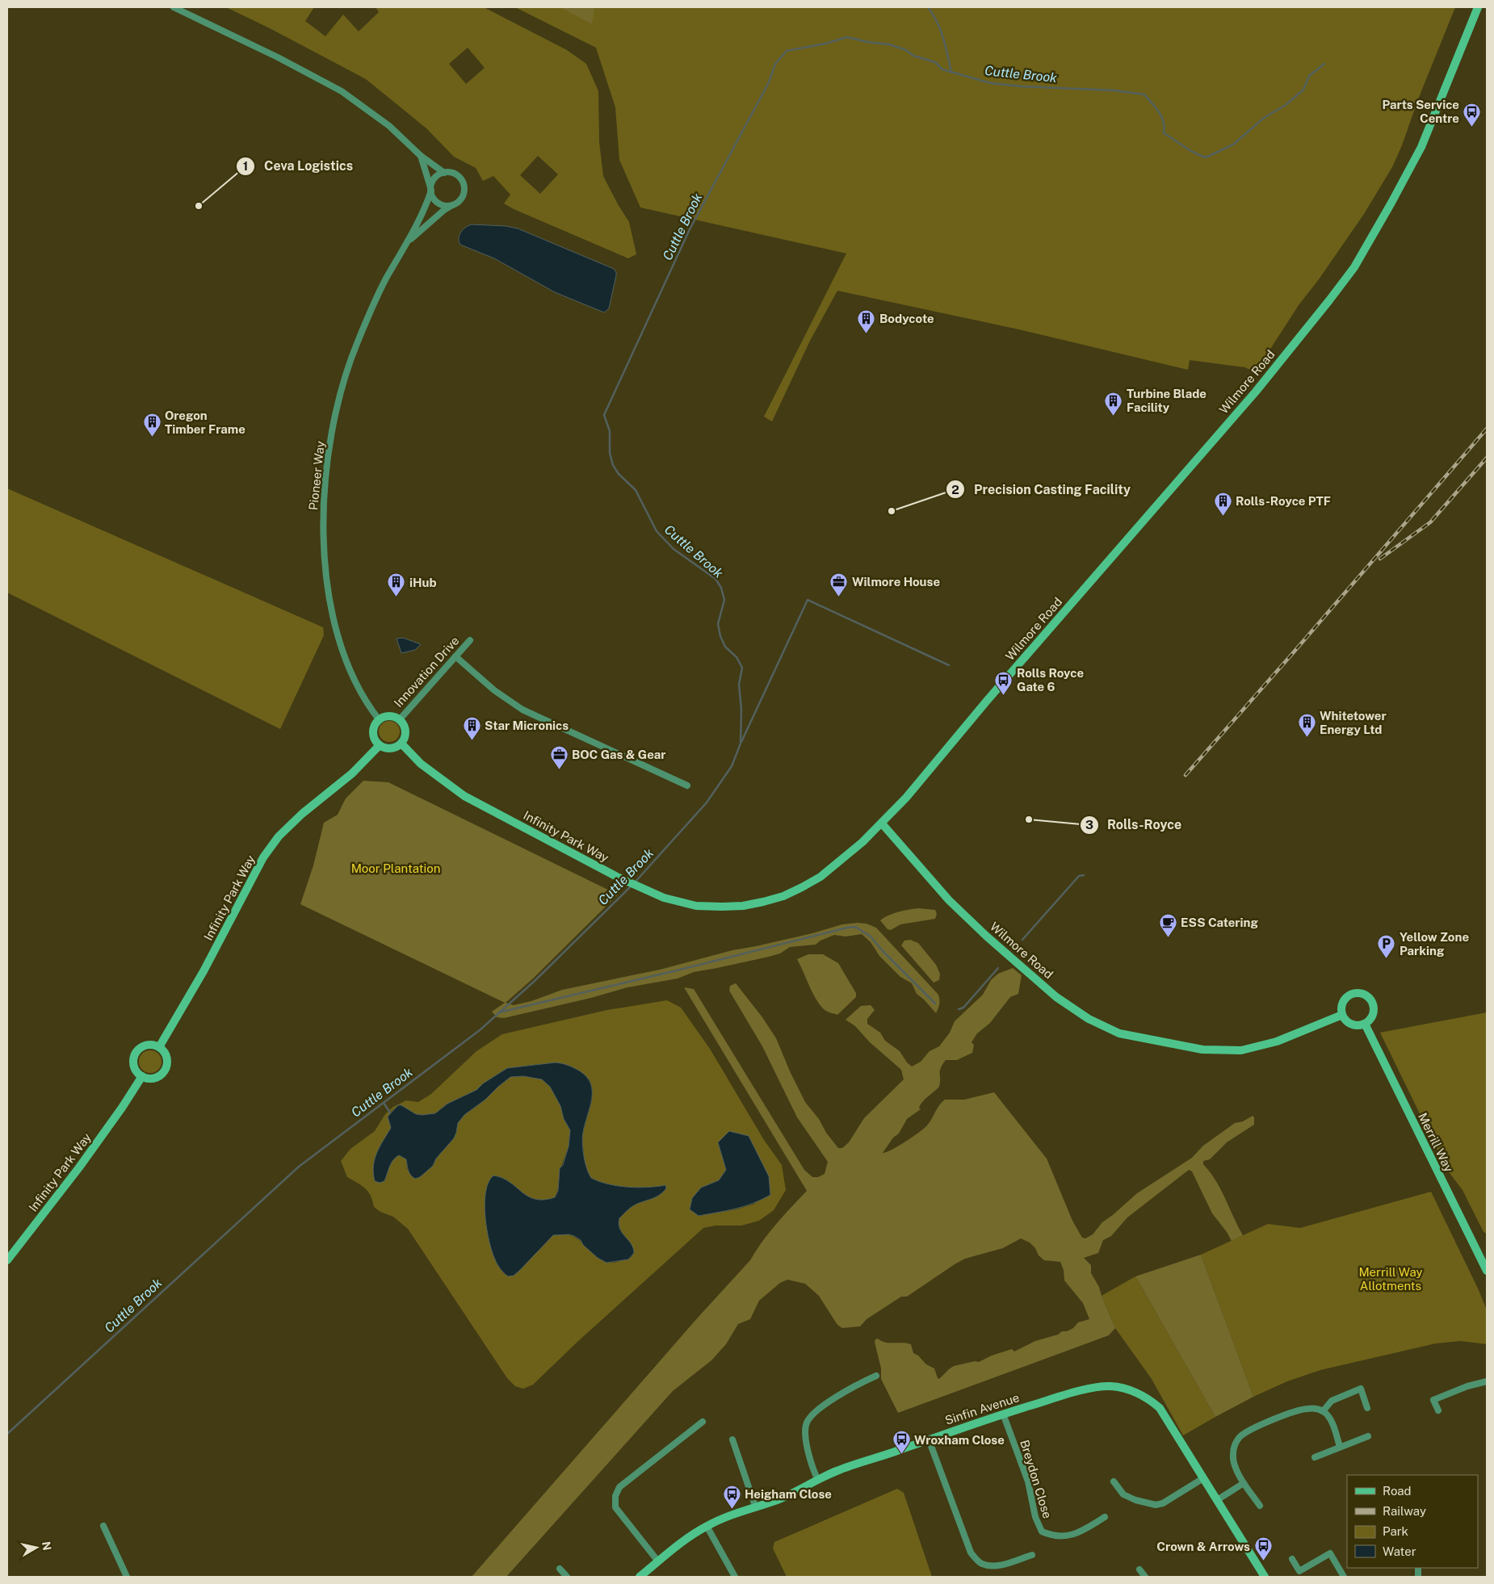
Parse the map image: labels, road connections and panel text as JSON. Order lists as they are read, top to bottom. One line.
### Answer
{"streets":{"street":["Wilmore Road","Pioneer Way","Innovation Drive","Infinity Park Way","Merrill Way","Sinfin Avenue","Breydon Close"]},"crossings":[["Wilmore Road","Infinity Park Way"],["Wilmore Road","Merrill Way"],["Pioneer Way","Innovation Drive"],["Pioneer Way","Infinity Park Way"],["Innovation Drive","Infinity Park Way"],["Sinfin Avenue","Breydon Close"]],"water":["Cuttle Brook"],"parks":["Moor Plantation","Merrill Way Allotments"],"places":{"bus stop":["Parts Service Centre","Rolls Royce Gate 6","Wroxham Close","Heigham Close","Crown & Arrows"],"other":["Ceva Logistics","Precision Casting Facility","Rolls-Royce"],"building":["Bodycote","Turbine Blade Facility","Oregon Timber Frame","Rolls-Royce PTF","iHub","Whitetower Energy Ltd","Star Micronics"],"office":["Wilmore House","BOC Gas & Gear"],"cafe":["ESS Catering"],"parking":["Yellow Zone Parking"]},"legend":["Road","Railway","Park","Water"],"north":"right"}
